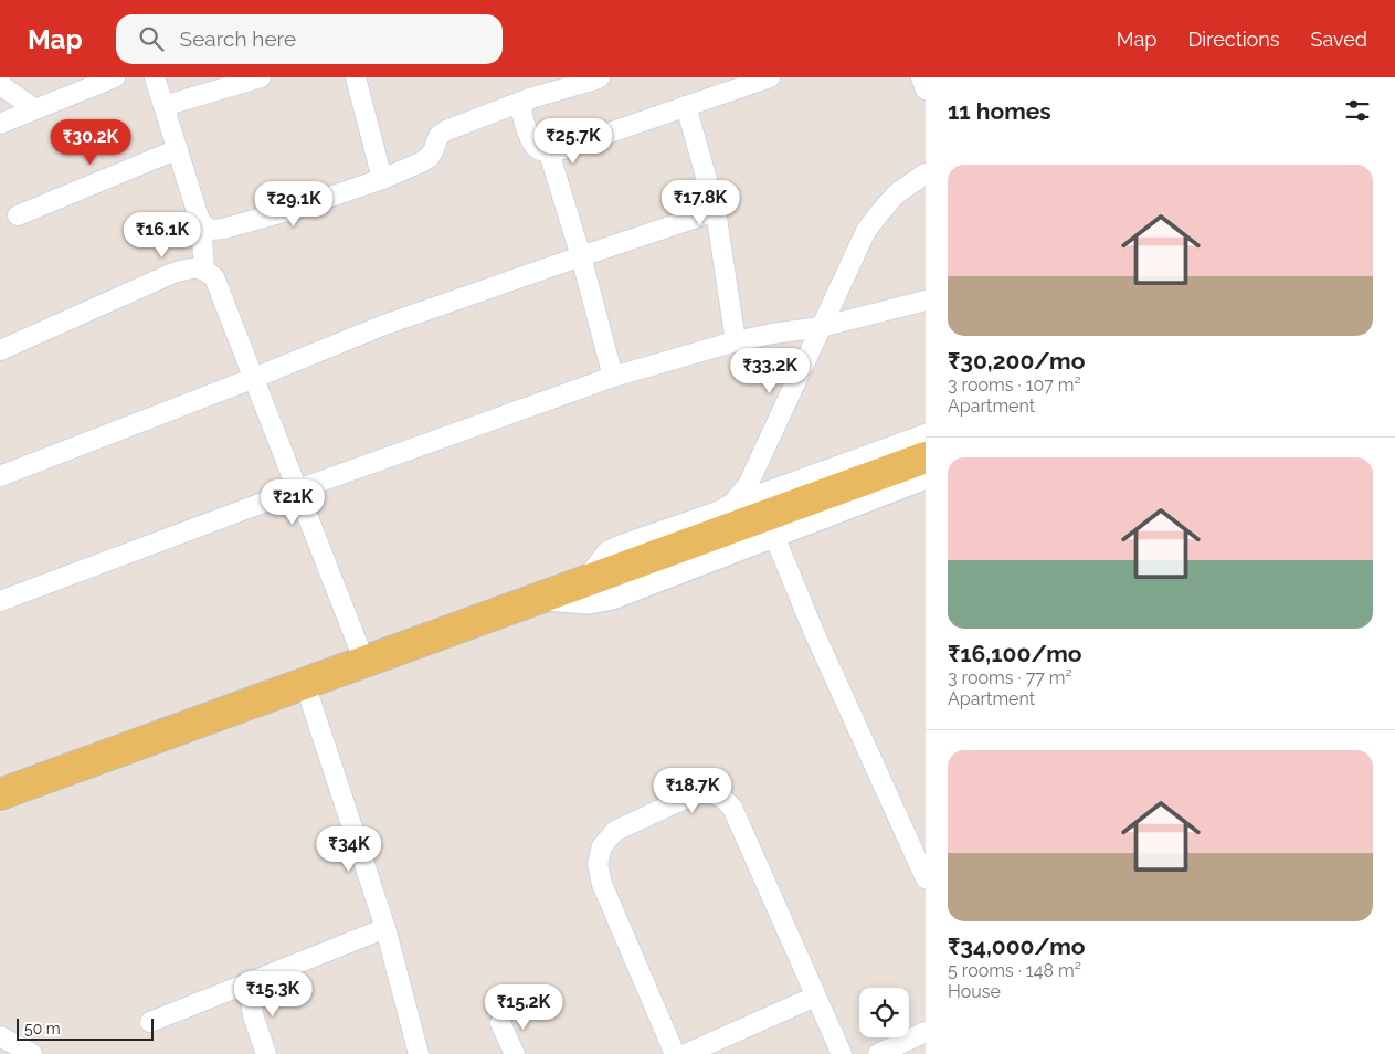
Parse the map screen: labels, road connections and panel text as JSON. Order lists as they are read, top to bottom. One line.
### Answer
{"scale_bar":"50 m","page":{"header":"Map","search":"Search here","nav":["Map","Directions","Saved"],"heading":"11 homes","price":["₹25.7K","₹30.2K","₹17.8K","₹29.1K","₹16.1K","₹33.2K","₹21K","₹18.7K","₹34K","₹15.3K","₹15.2K"],"list":[{"name":"₹30,200/mo","note":"3 rooms · 107 m² · Apartment"},{"name":"₹16,100/mo","note":"3 rooms · 77 m² · Apartment"},{"name":"₹34,000/mo","note":"5 rooms · 148 m² · House"}],"scale":"50 m"}}
